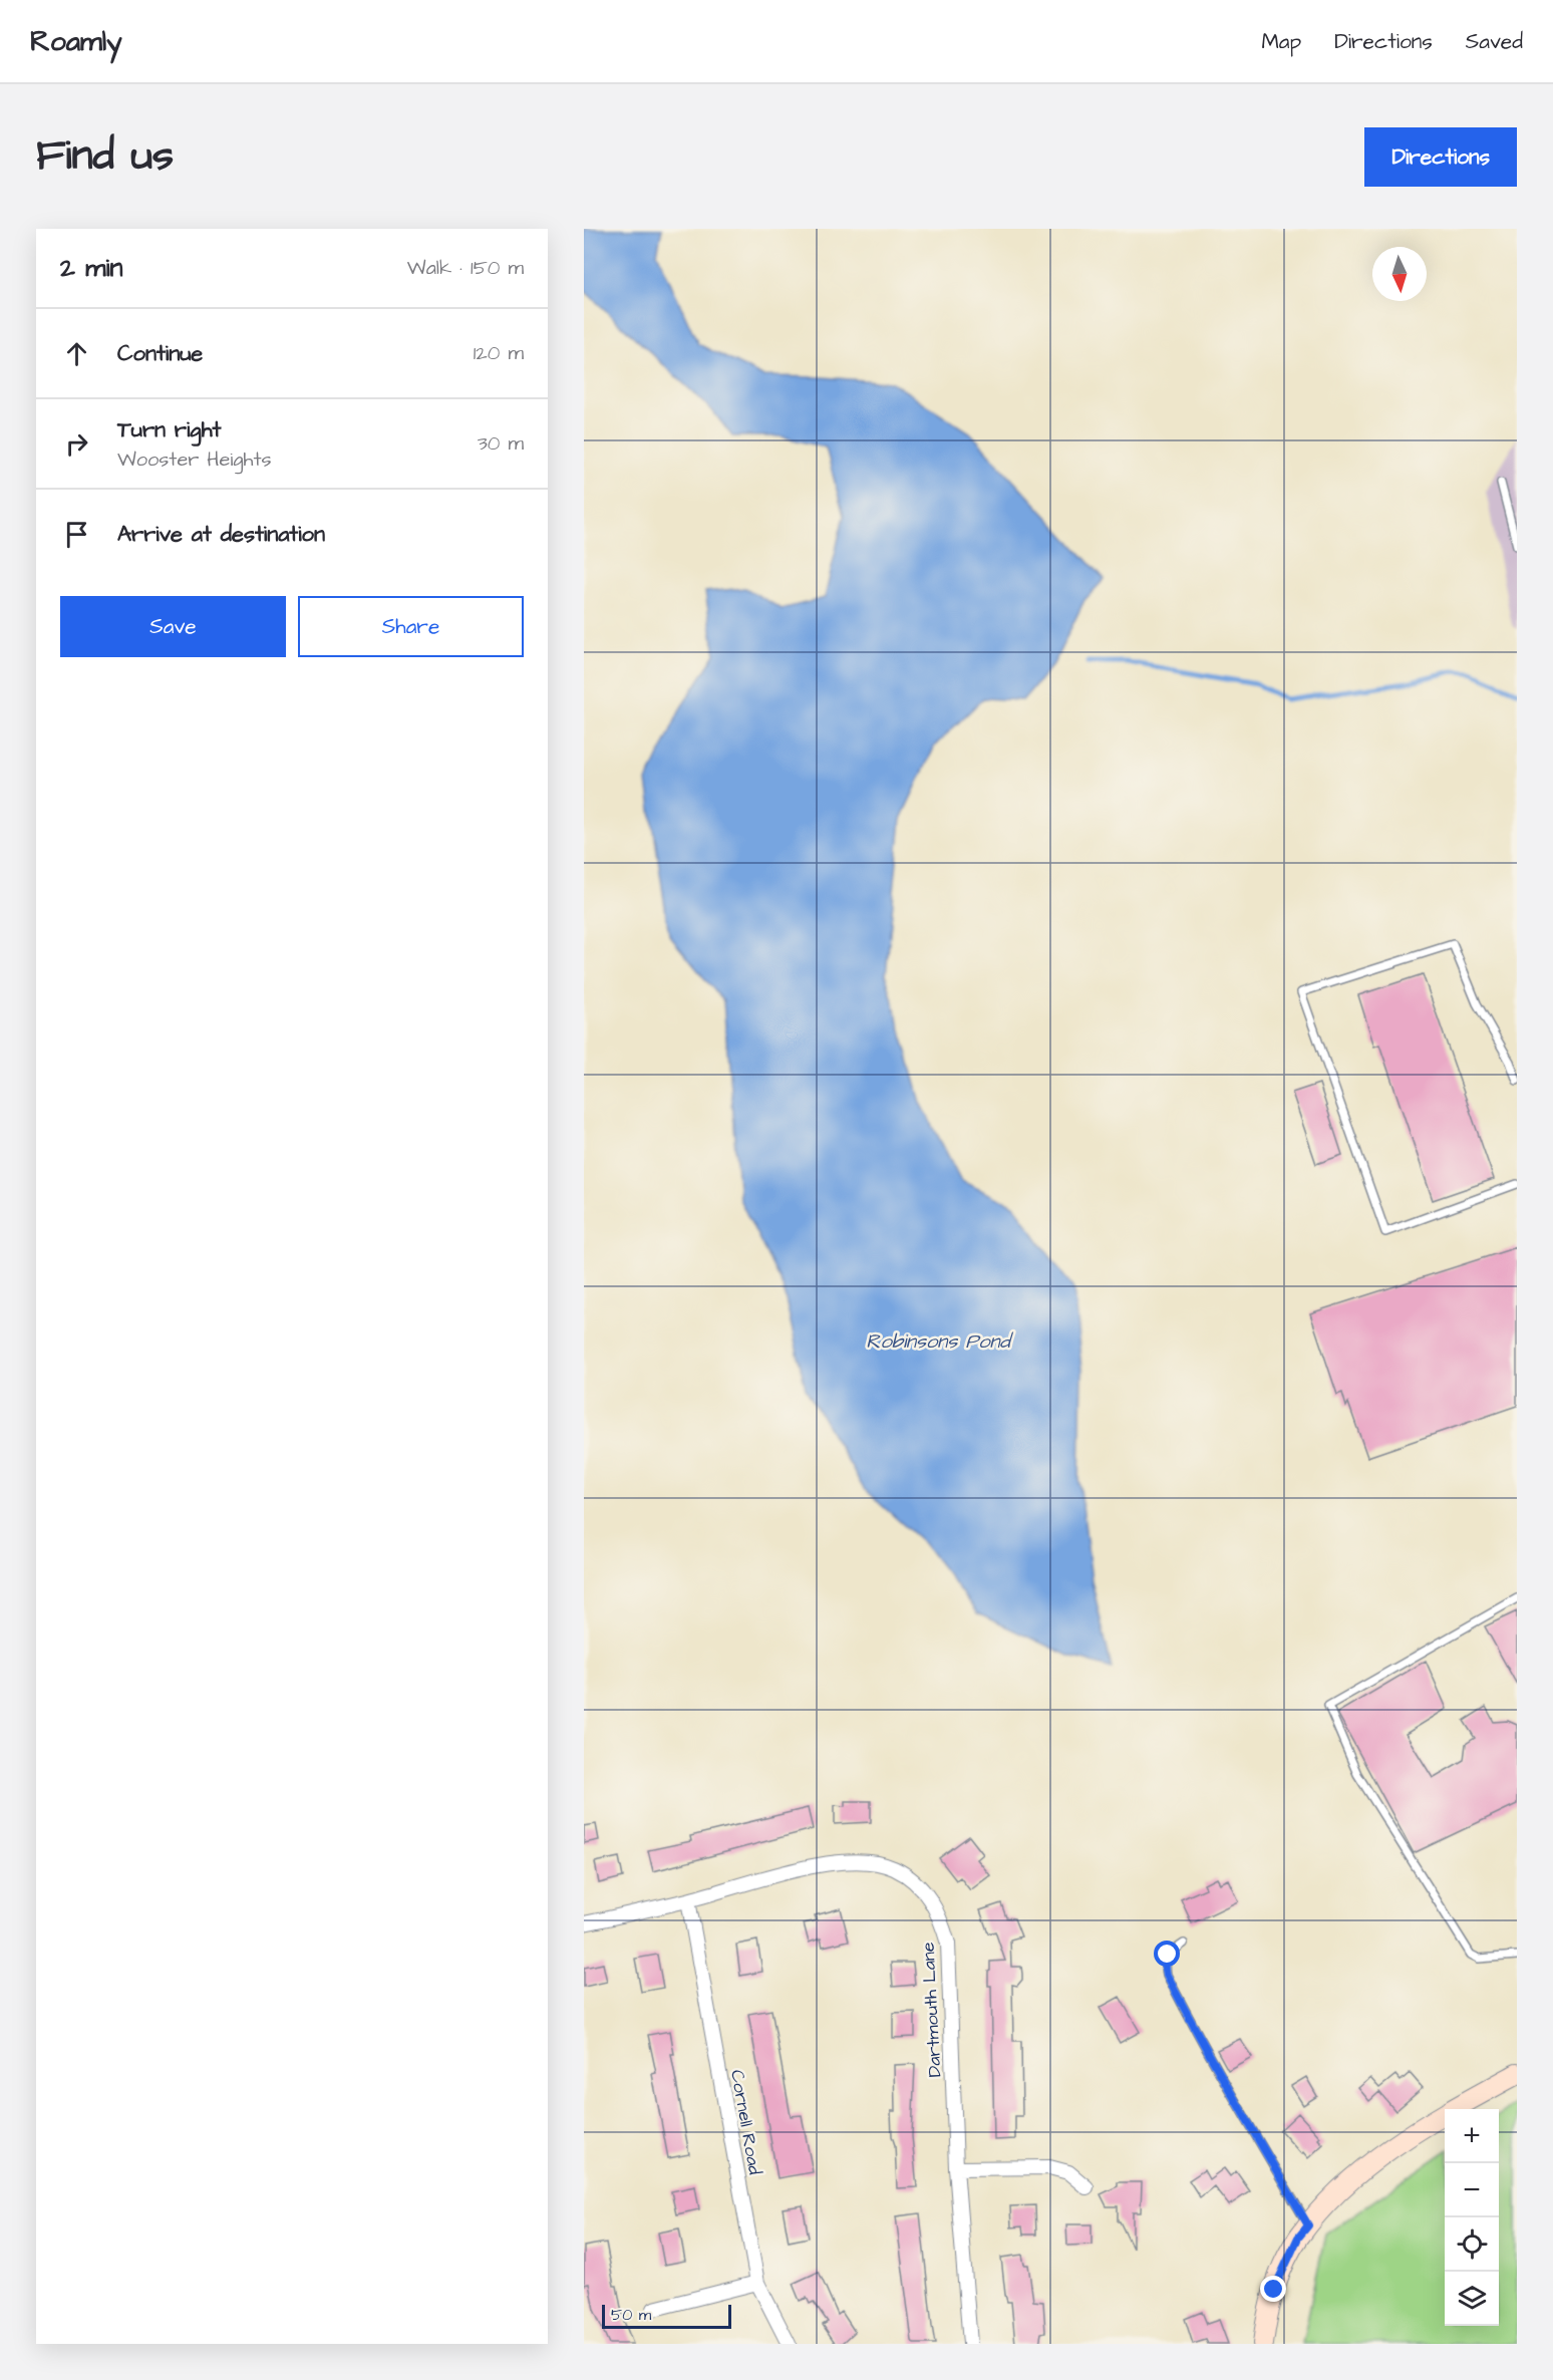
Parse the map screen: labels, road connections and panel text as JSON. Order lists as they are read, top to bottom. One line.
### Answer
{"streets":{"street":["Dartmouth Lane","Cornell Road"]},"crossings":[["Dartmouth Lane","Cornell Road"]],"water":["Robinsons Pond"],"scale_bar":"50 m","north":"bottom","page":{"header":"Roamly","nav":["Map","Directions","Saved"],"title":"Find us","buttons":["Directions",["Save","Share"]],"heading":["2 min","Walk · 150 m"],"list":[["Continue","120 m"],["Turn right","Wooster Heights","30 m"],"Arrive at destination"],"map_buttons":["+","−"],"scale":"50 m"}}
